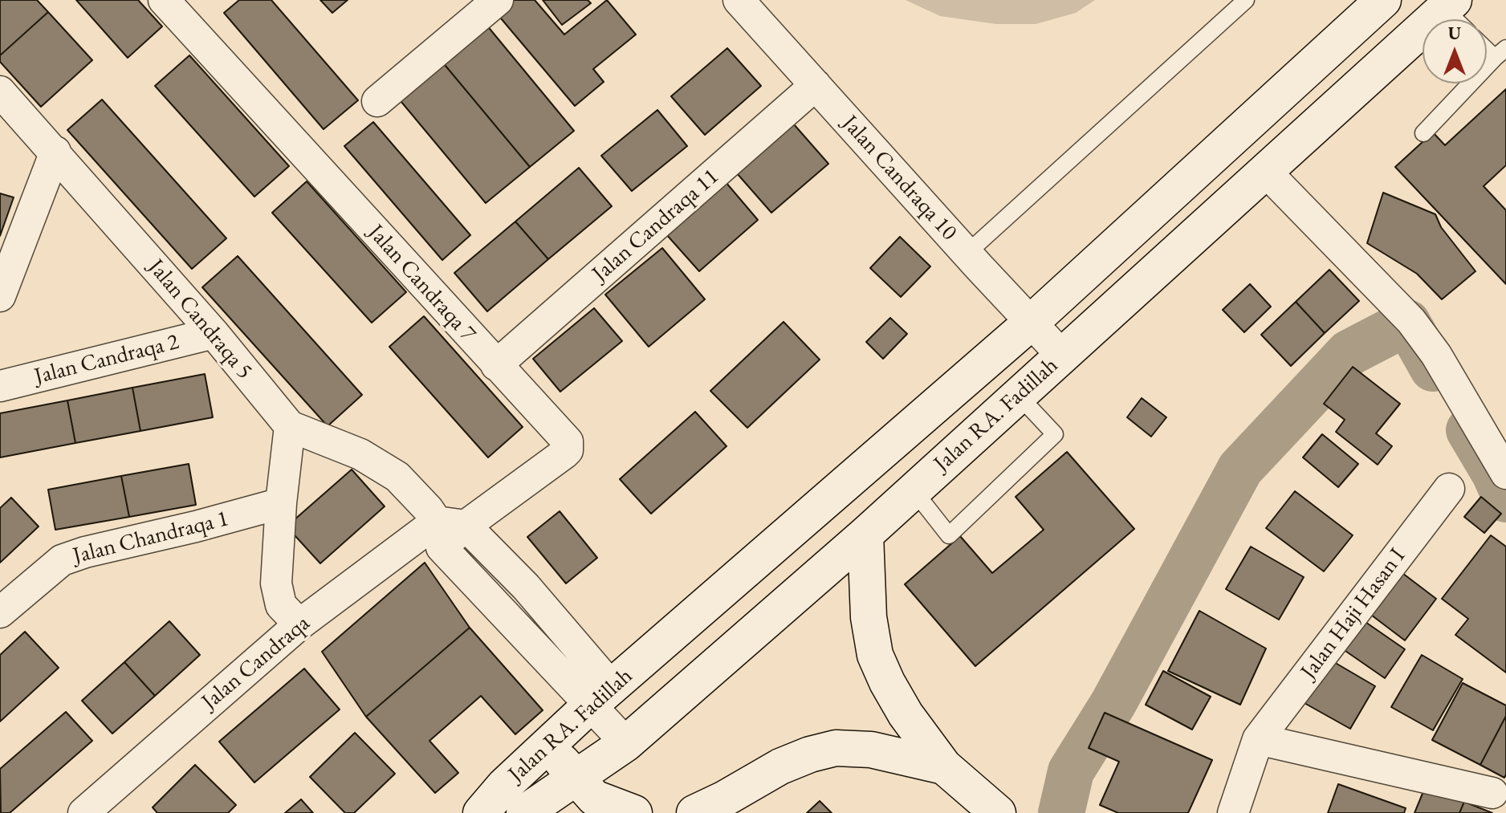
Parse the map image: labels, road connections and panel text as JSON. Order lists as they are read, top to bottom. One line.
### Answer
{"streets":{"main road":["Jalan RA. Fadillah"],"street":["Jalan Candraqa 10","Jalan Candraqa 11","Jalan Candraqa 7","Jalan Candraqa 5","Jalan Candraqa 2","Jalan Chandraqa 1","Jalan Haji Hasan I","Jalan Candraqa"]},"crossings":[["Jalan Candraqa 10","Jalan Candraqa 11"],["Jalan Candraqa 10","Jalan RA. Fadillah"],["Jalan Candraqa 11","Jalan Candraqa 7"],["Jalan Candraqa 7","Jalan Candraqa 5"],["Jalan Candraqa 7","Jalan Candraqa"],["Jalan Candraqa 5","Jalan Candraqa 2"],["Jalan Candraqa 5","Jalan Candraqa"]],"north":"top"}
